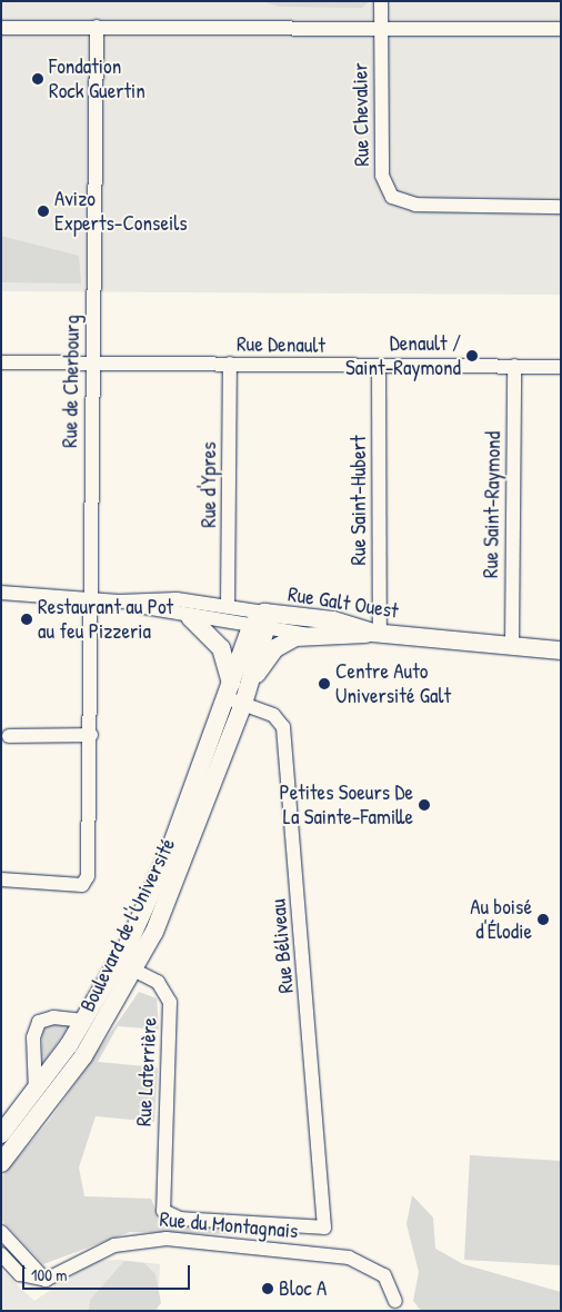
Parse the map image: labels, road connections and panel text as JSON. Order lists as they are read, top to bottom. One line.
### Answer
{"streets":{"main road":["Rue Galt Ouest","Boulevard de l'Université"],"street":["Rue Chevalier","Rue Denault","Rue de Cherbourg","Rue d'Ypres","Rue Saint-Hubert","Rue Saint-Raymond","Rue Béliveau","Rue Laterrière","Rue du Montagnais"]},"crossings":[["Rue Denault","Rue de Cherbourg"],["Rue Denault","Rue d'Ypres"],["Rue Denault","Rue Saint-Hubert"],["Rue Denault","Rue Saint-Raymond"],["Rue de Cherbourg","Rue Galt Ouest"],["Rue d'Ypres","Rue Galt Ouest"],["Rue Saint-Hubert","Rue Galt Ouest"],["Rue Saint-Raymond","Rue Galt Ouest"],["Rue Galt Ouest","Boulevard de l'Université"],["Boulevard de l'Université","Rue Béliveau"],["Boulevard de l'Université","Rue Laterrière"],["Rue Béliveau","Rue Laterrière"]],"places":["Fondation Rock Guertin","Avizo Experts-Conseils","Denault / Saint-Raymond","Restaurant au Pot au feu Pizzeria","Centre Auto Université Galt","Petites Soeurs De La Sainte-Famille","Au boisé d'Élodie","Bloc A"],"scale_bar":"100 m"}
